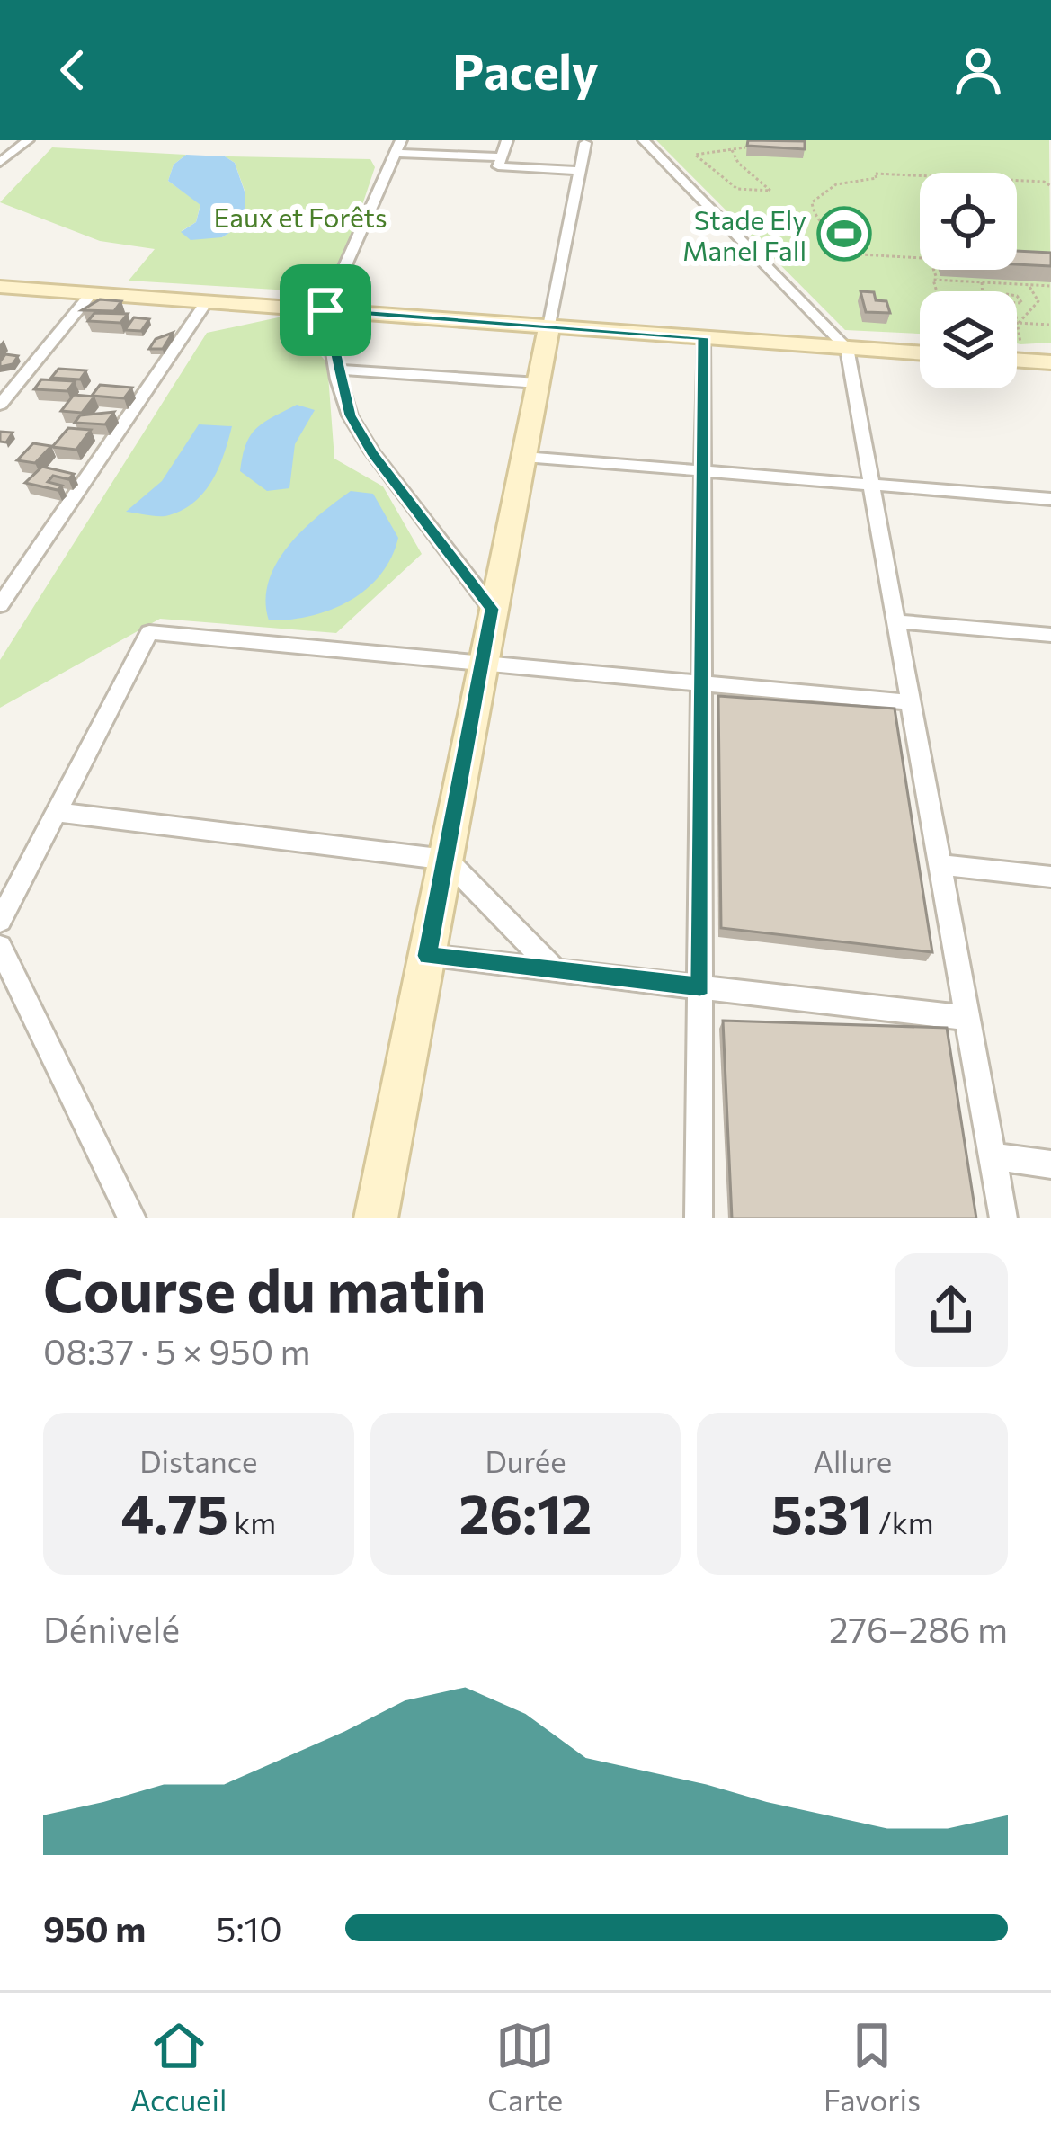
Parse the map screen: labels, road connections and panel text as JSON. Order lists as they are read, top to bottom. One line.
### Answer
{"parks":["Eaux et Forêts"],"places":{"sports":["Stade Ely Manel Fall"]},"page":{"header":"Pacely","heading":["Course du matin","08:37 · 5 × 950 m"],"stats":[["Distance","4.75 km"],["Durée","26:12"],["Allure","5:31 /km"]],"chart":["Dénivelé","276–286 m"],"list":[{"name":"950 m","note":"5:10"}],"tabs":["Accueil","Carte","Favoris"]}}
